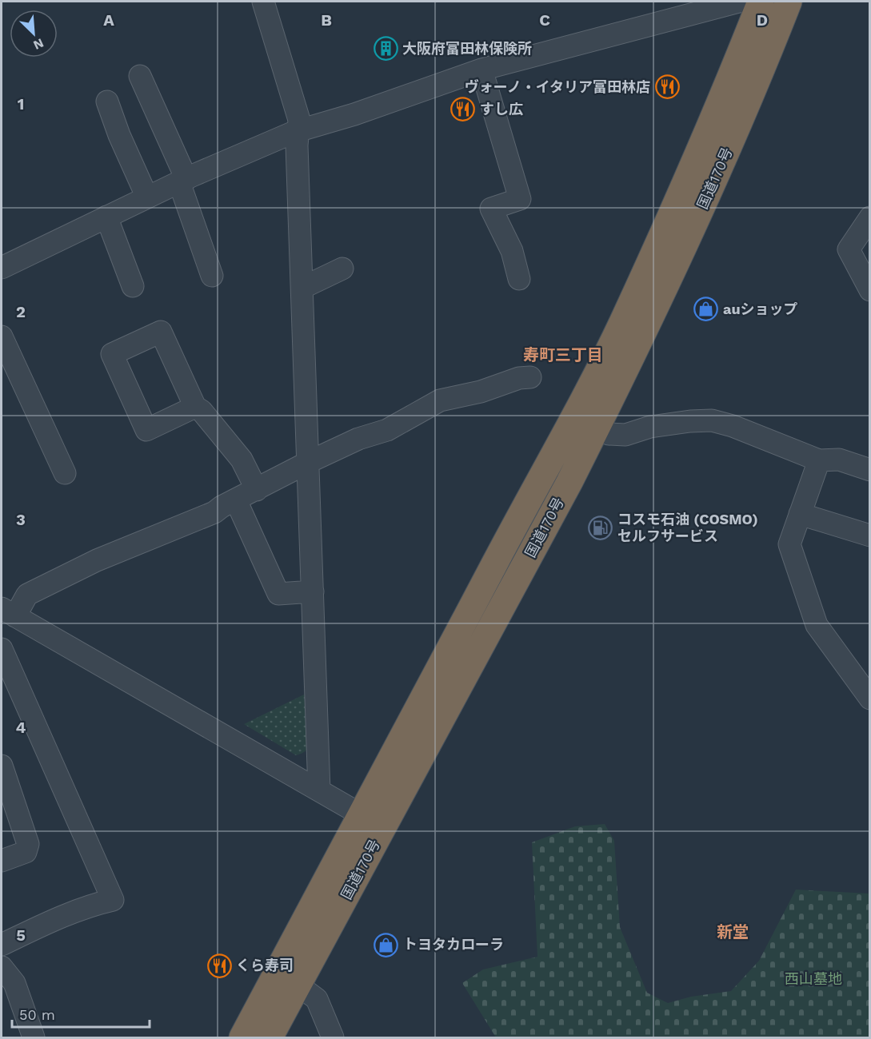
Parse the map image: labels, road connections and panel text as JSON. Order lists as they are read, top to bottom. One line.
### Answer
{"streets":{"highway":["国道170号"]},"districts":["寿町三丁目","新堂"],"parks":["西山墓地"],"places":{"building":["大阪府富田林保険所"],"restaurant":["ヴォーノ・イタリア富田林店","すし広","くら寿司"],"shop":["auショップ","トヨタカローラ"],"fuel station":["コスモ石油 (COSMO) セルフサービス"]},"scale_bar":"50 m","north":"bottom right","grid":{"columns":["A","B","C","D"],"rows":["1","2","3","4","5"]}}
